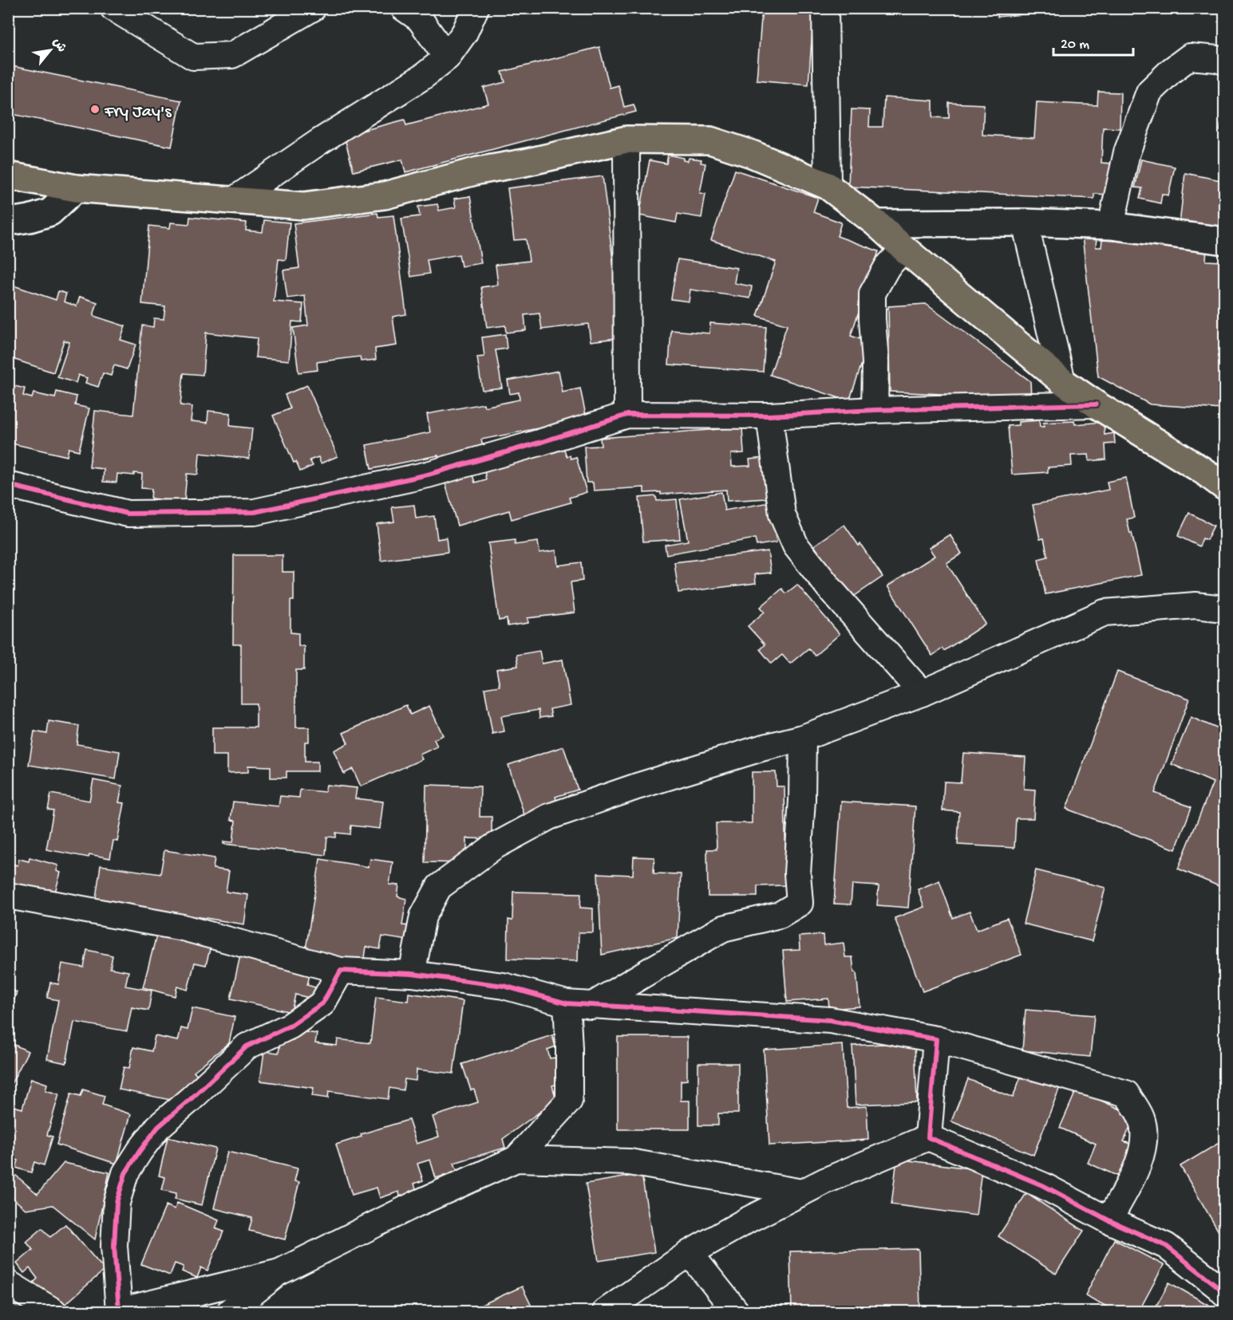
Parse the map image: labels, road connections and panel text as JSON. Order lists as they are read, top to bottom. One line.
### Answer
{"places":["Fry Jay's"],"scale_bar":"20 m","north":"top right"}
